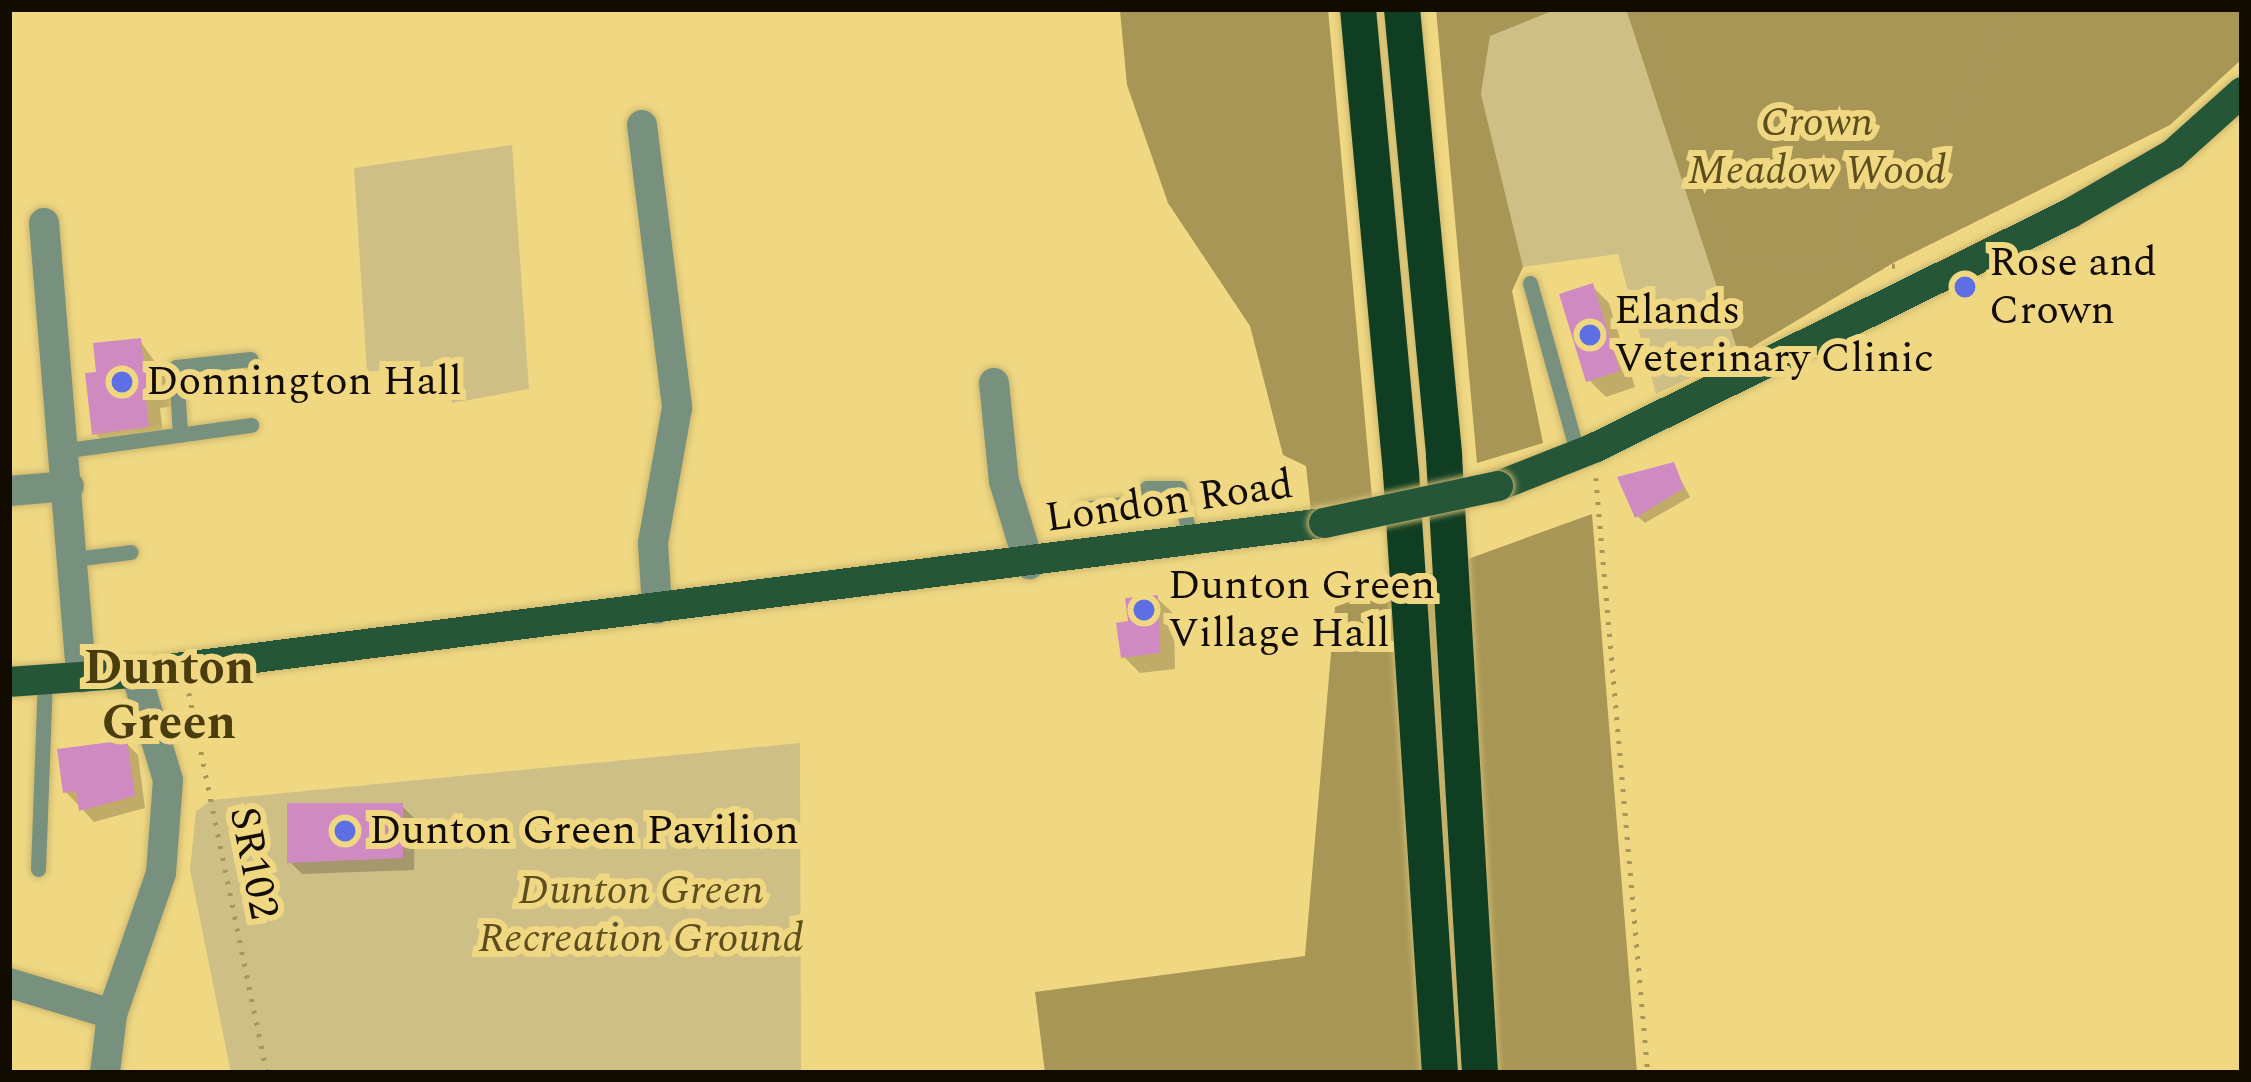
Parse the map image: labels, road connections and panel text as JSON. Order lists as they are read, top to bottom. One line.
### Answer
{"streets":{"main road":["London Road"],"path":["SR102"]},"crossings":[["London Road","SR102"]],"districts":["Dunton Green"],"parks":["Crown Meadow Wood","Dunton Green Recreation Ground"],"places":["Rose and Crown","Elands Veterinary Clinic","Donnington Hall","Dunton Green Village Hall","Dunton Green Pavilion"]}
